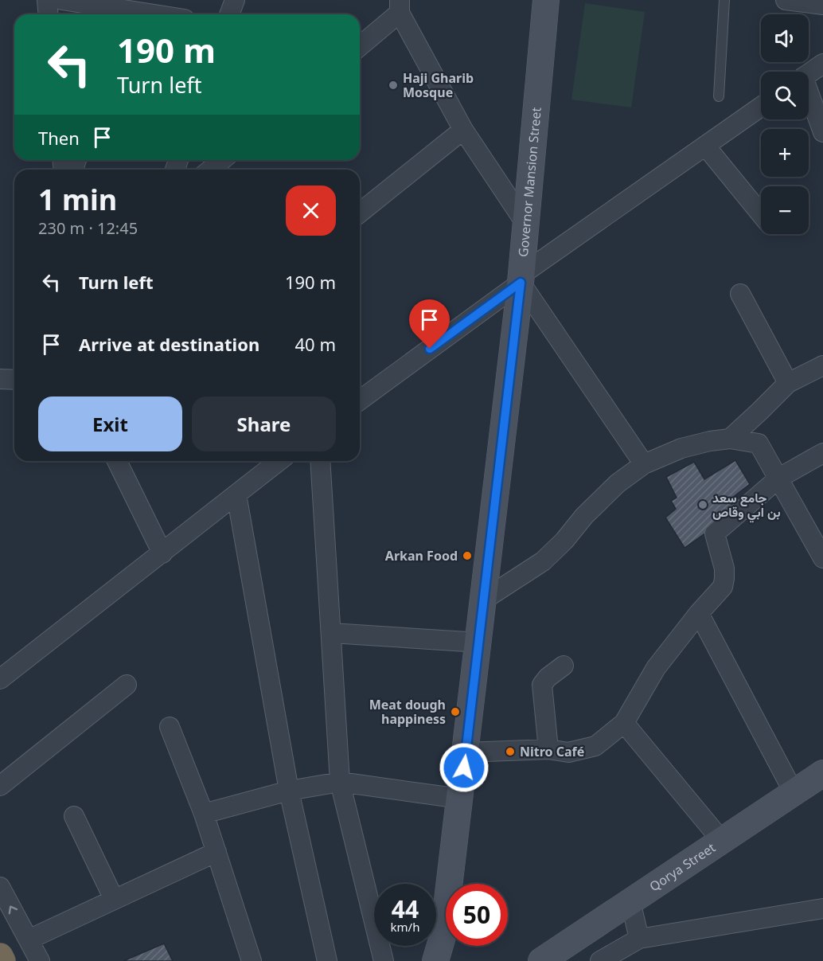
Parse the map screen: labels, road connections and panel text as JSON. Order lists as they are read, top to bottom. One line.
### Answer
{"streets":{"main road":["Governor Mansion Street","Qorya Street"]},"places":["Haji Gharib Mosque","جامع سعد بن ابي وقاص","Arkan Food","Meat dough happiness","Nitro Café"],"page":{"map_buttons":["+","−"],"turn":["190 m","Turn left"],"then":"Then","heading":["1 min","230 m · 12:45"],"list":[{"name":"Turn left","value":"190 m"},{"name":"Arrive at destination","value":"40 m"}],"buttons":["Exit","Share"],"speed":"44 km/h","limit":"50"}}
